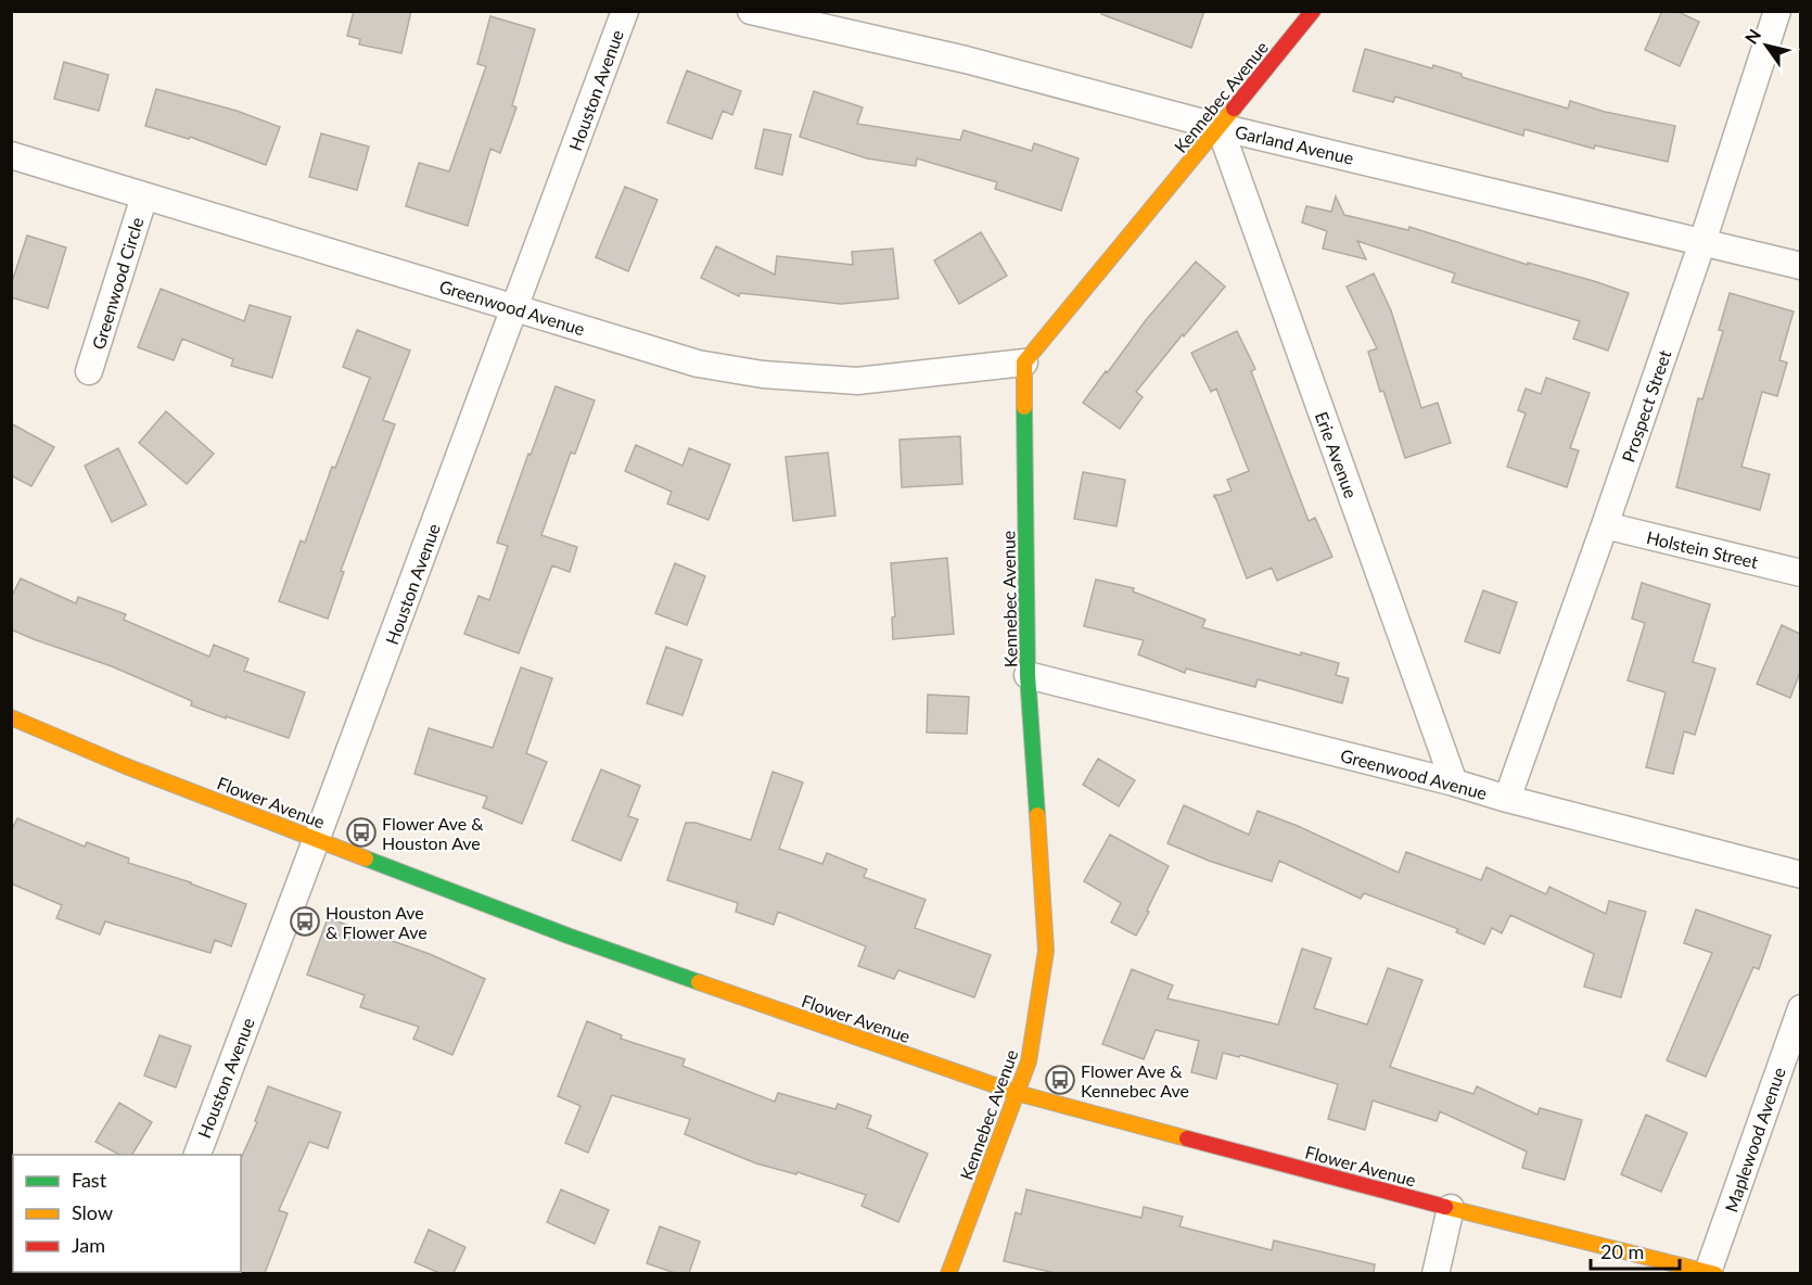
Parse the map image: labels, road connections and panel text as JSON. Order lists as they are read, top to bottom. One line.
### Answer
{"streets":{"street":["Houston Avenue","Kennebec Avenue","Garland Avenue","Greenwood Circle","Greenwood Avenue","Prospect Street","Erie Avenue","Holstein Street","Flower Avenue","Maplewood Avenue"]},"crossings":[["Houston Avenue","Greenwood Avenue"],["Houston Avenue","Flower Avenue"],["Kennebec Avenue","Garland Avenue"],["Kennebec Avenue","Greenwood Avenue"],["Kennebec Avenue","Erie Avenue"],["Kennebec Avenue","Flower Avenue"],["Garland Avenue","Prospect Street"],["Garland Avenue","Erie Avenue"],["Greenwood Circle","Greenwood Avenue"],["Greenwood Avenue","Prospect Street"],["Greenwood Avenue","Erie Avenue"],["Prospect Street","Holstein Street"],["Flower Avenue","Maplewood Avenue"]],"places":{"bus stop":["Flower Ave & Houston Ave","Houston Ave & Flower Ave","Flower Ave & Kennebec Ave"]},"legend":["Fast","Slow","Jam"],"scale_bar":"20 m","north":"top left"}
